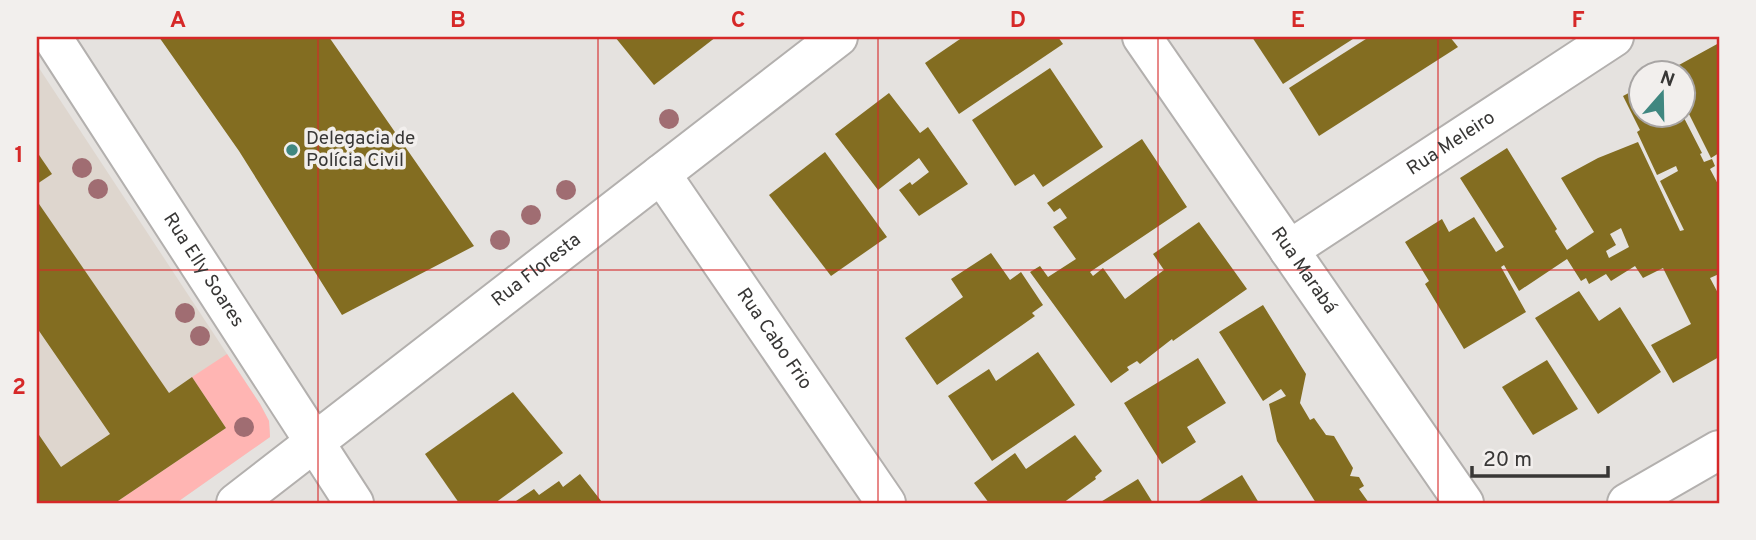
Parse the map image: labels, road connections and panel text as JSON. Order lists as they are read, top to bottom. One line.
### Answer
{"streets":{"street":["Rua Meleiro","Rua Elly Soares","Rua Floresta","Rua Marabá","Rua Cabo Frio"]},"crossings":[["Rua Meleiro","Rua Marabá"],["Rua Elly Soares","Rua Floresta"],["Rua Floresta","Rua Cabo Frio"]],"places":["Delegacia de Polícia Civil"],"scale_bar":"20 m","north":"top","grid":{"columns":["A","B","C","D","E","F"],"rows":["1","2"]}}
